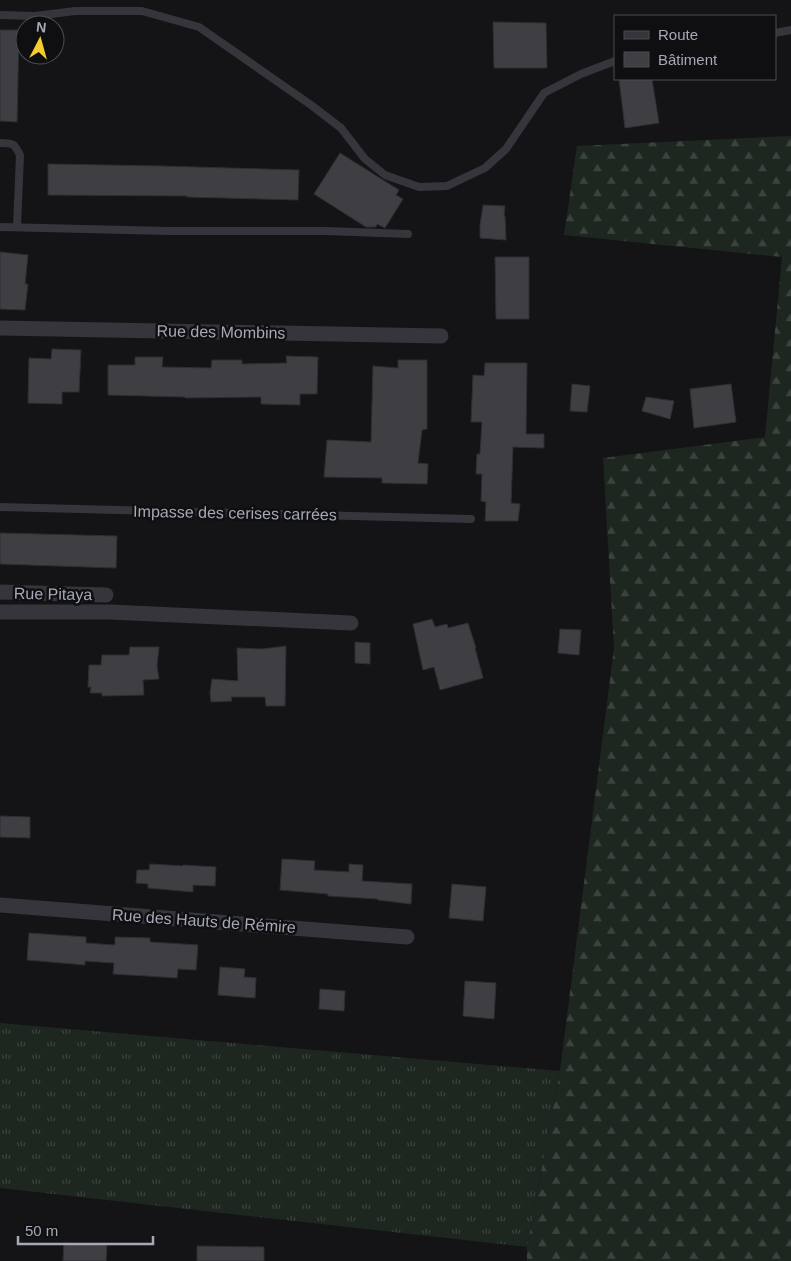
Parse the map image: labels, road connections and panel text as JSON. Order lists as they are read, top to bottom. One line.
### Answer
{"streets":{"street":["Rue des Mombins","Rue Pitaya","Rue des Hauts de Rémire"],"lane":["Impasse des cerises carrées"]},"legend":["Route","Bâtiment"],"scale_bar":"50 m","north":"top"}
